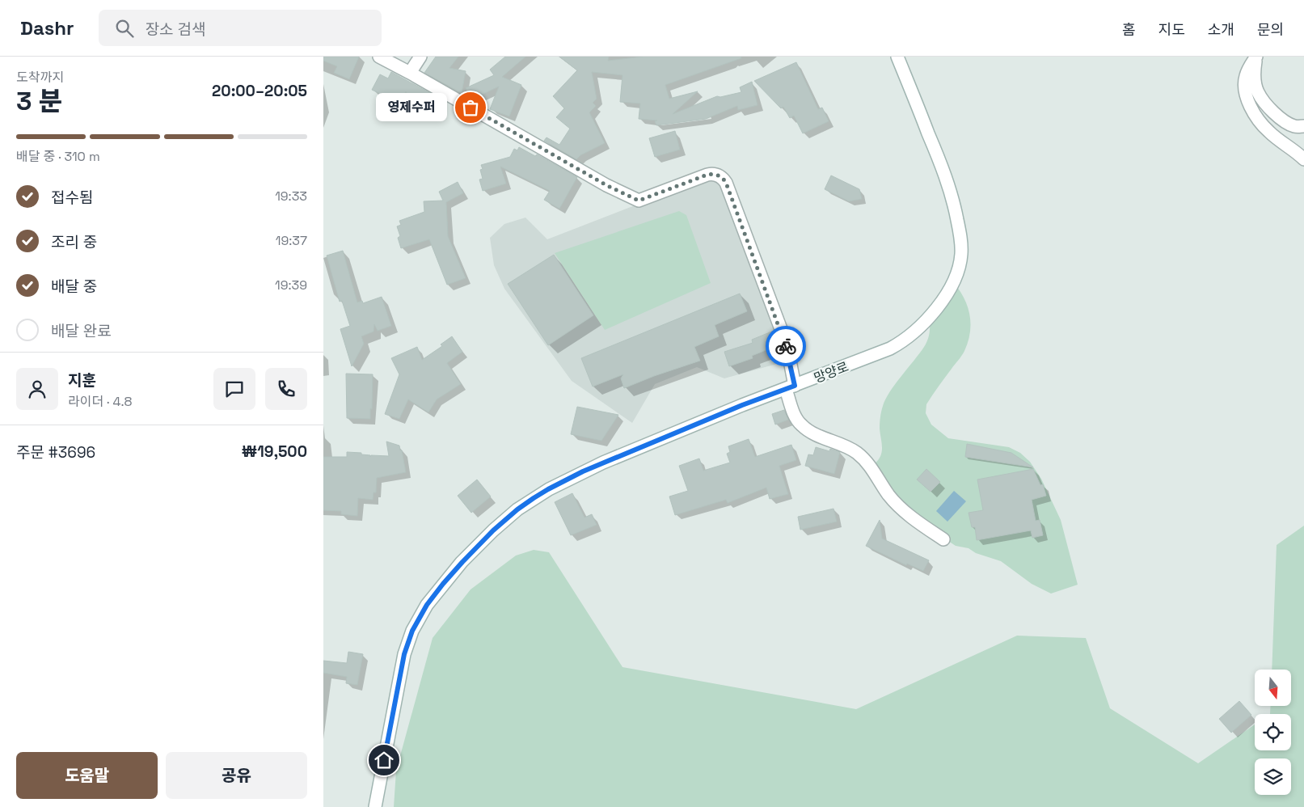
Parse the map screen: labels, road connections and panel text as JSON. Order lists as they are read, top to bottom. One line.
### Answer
{"streets":{"street":["망양로"]},"places":["영제수퍼"],"north":"bottom","page":{"header":"Dashr","search":"장소 검색","nav":["홈","지도","소개","문의"],"heading":["3 분","도착까지","20:00–20:05"],"panel":["지훈","라이더 · 4.8","주문 #3696","₩19,500"],"bubble":"영제수퍼","bar":"배달 중 · 310 m","list":[["접수됨","19:33"],["조리 중","19:37"],["배달 중","19:39"],"배달 완료"],"buttons":["도움말","공유"]}}
